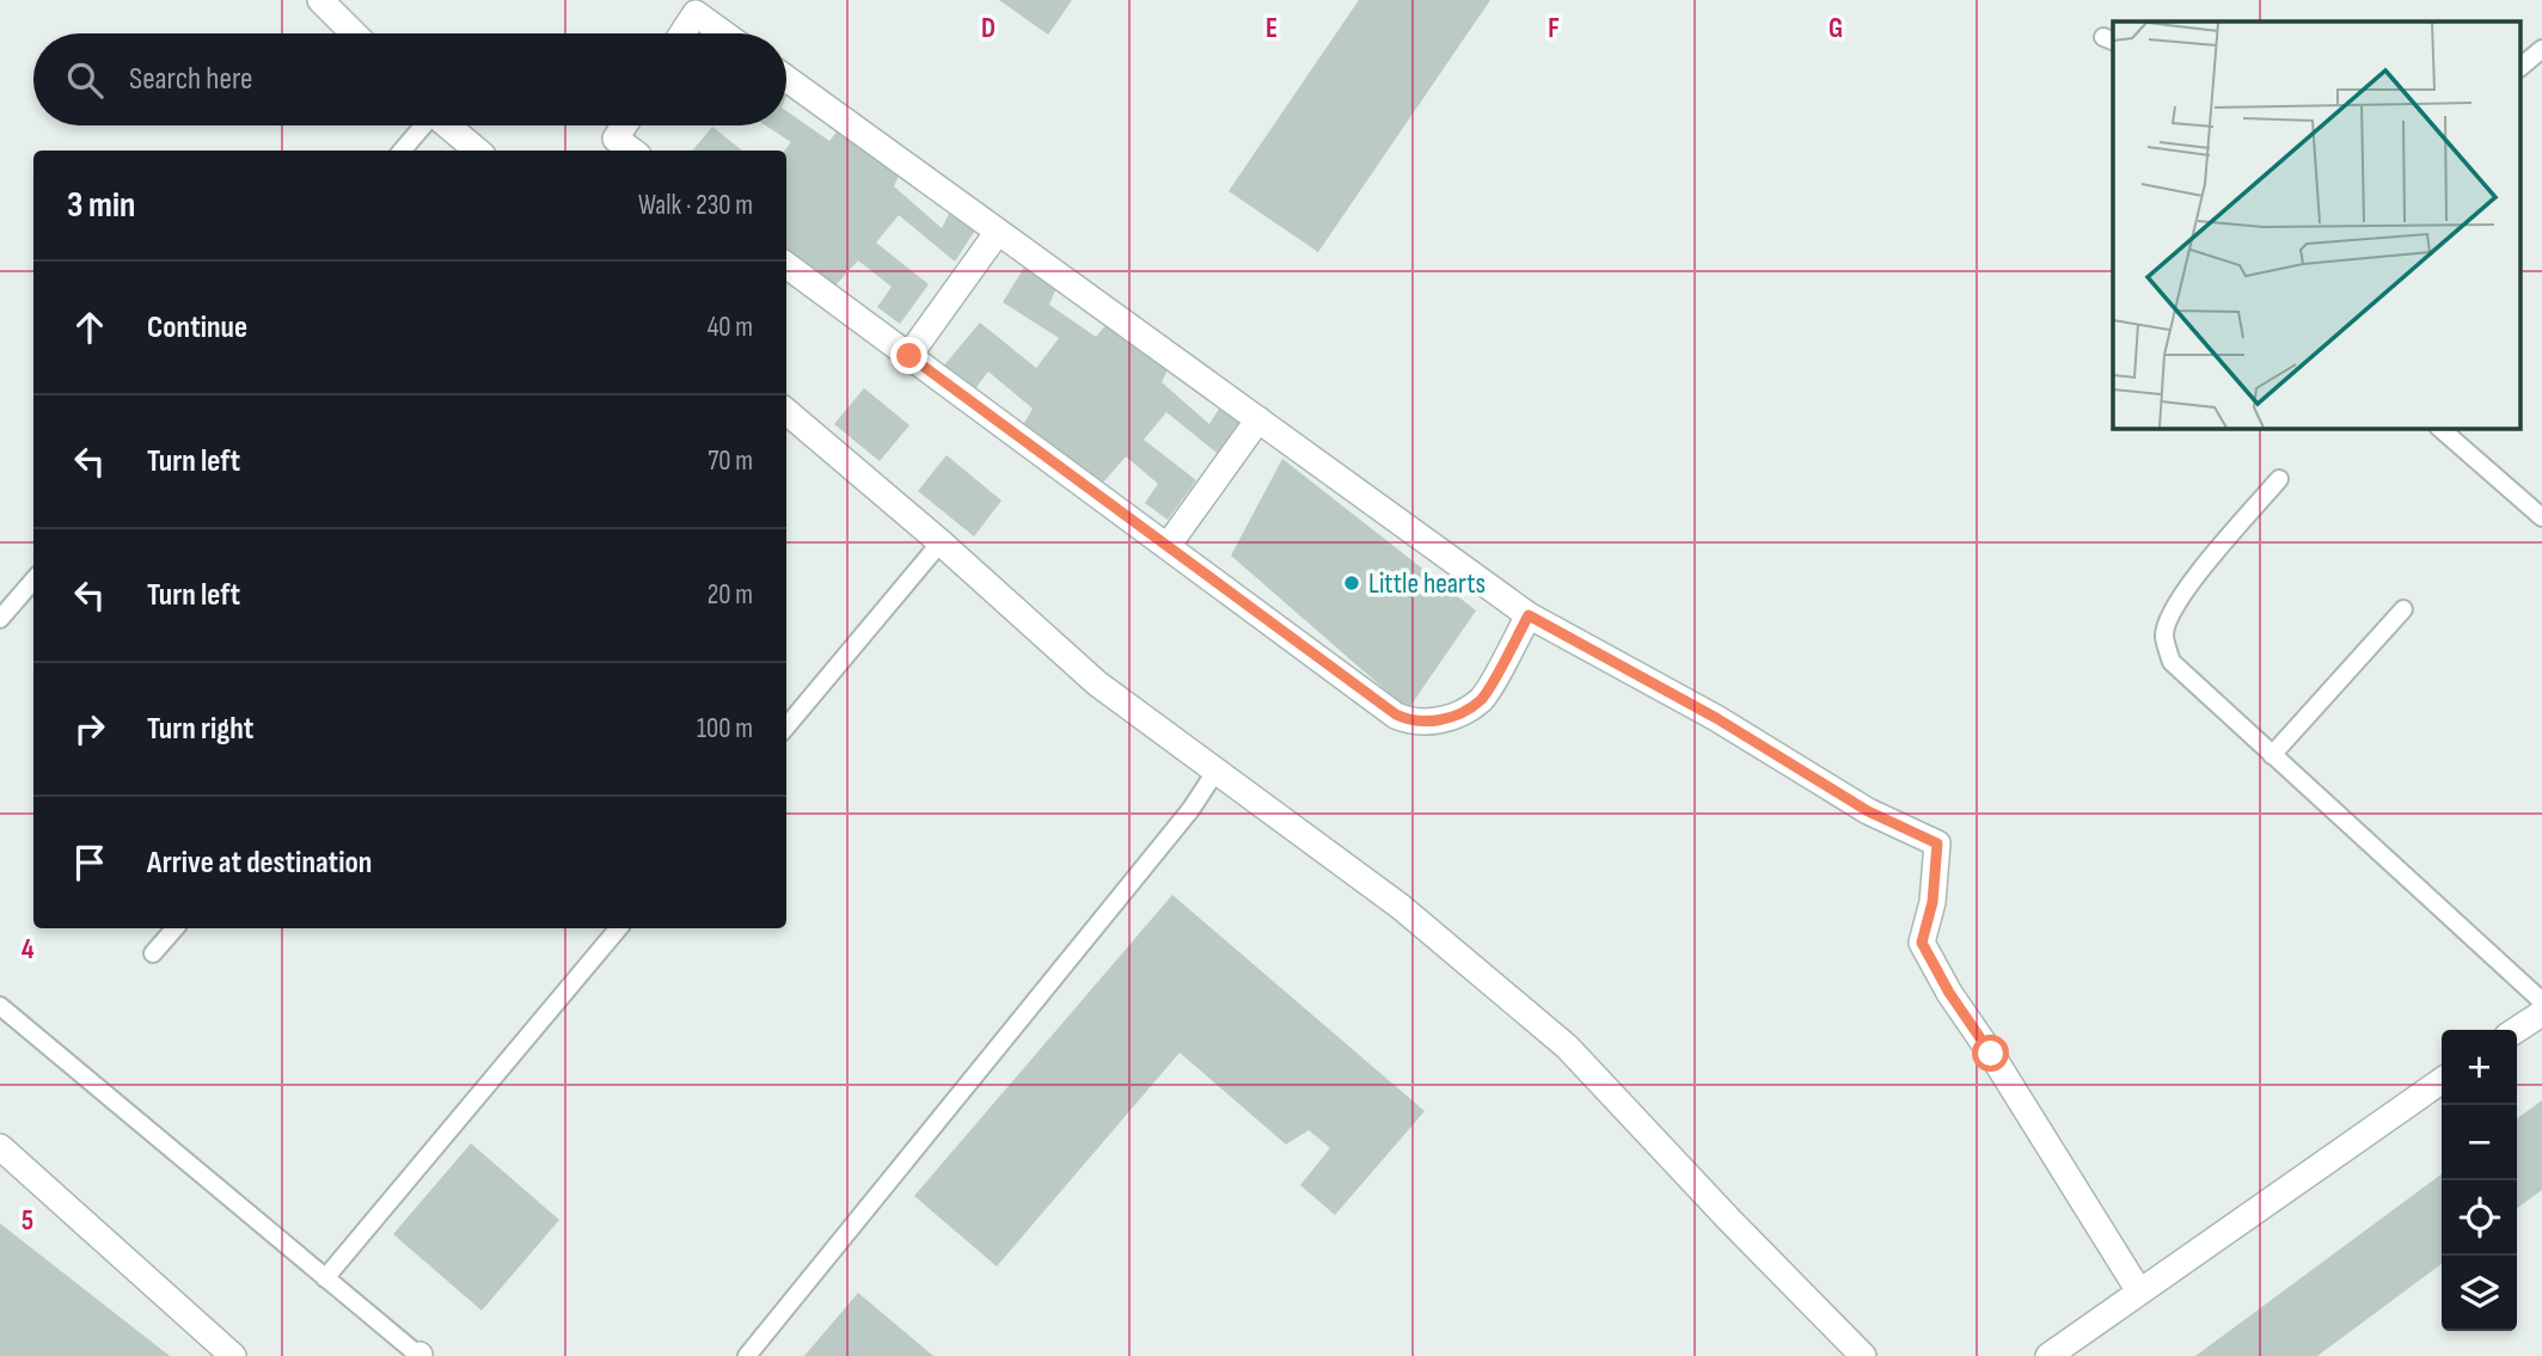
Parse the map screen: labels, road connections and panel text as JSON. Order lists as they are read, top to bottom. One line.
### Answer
{"places":["Little hearts"],"page":{"search":"Search here","heading":["3 min","Walk · 230 m"],"list":[["Continue","40 m"],["Turn left","70 m"],["Turn left","20 m"],["Turn right","100 m"],"Arrive at destination"],"map_buttons":["+","−"]},"grid":{"columns":["D","E","F","G"],"rows":["4","5"]}}
